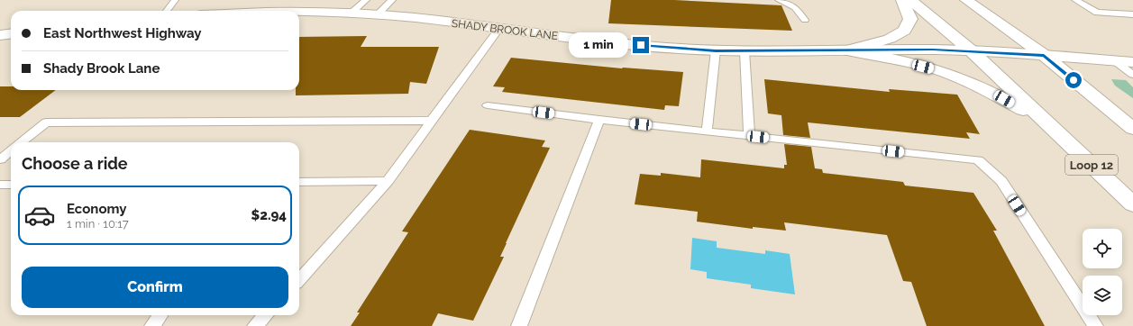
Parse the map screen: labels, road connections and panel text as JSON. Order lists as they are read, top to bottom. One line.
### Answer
{"streets":{"main road":["SHADY BROOK LANE","Loop 12"]},"crossings":[["SHADY BROOK LANE","Loop 12"]],"page":{"banner":["East Northwest Highway","Shady Brook Lane"],"bubble":"1 min","heading":"Choose a ride","list":[{"name":"Economy","note":"1 min · 10:17","value":"$2.94"}],"buttons":"Confirm"}}
